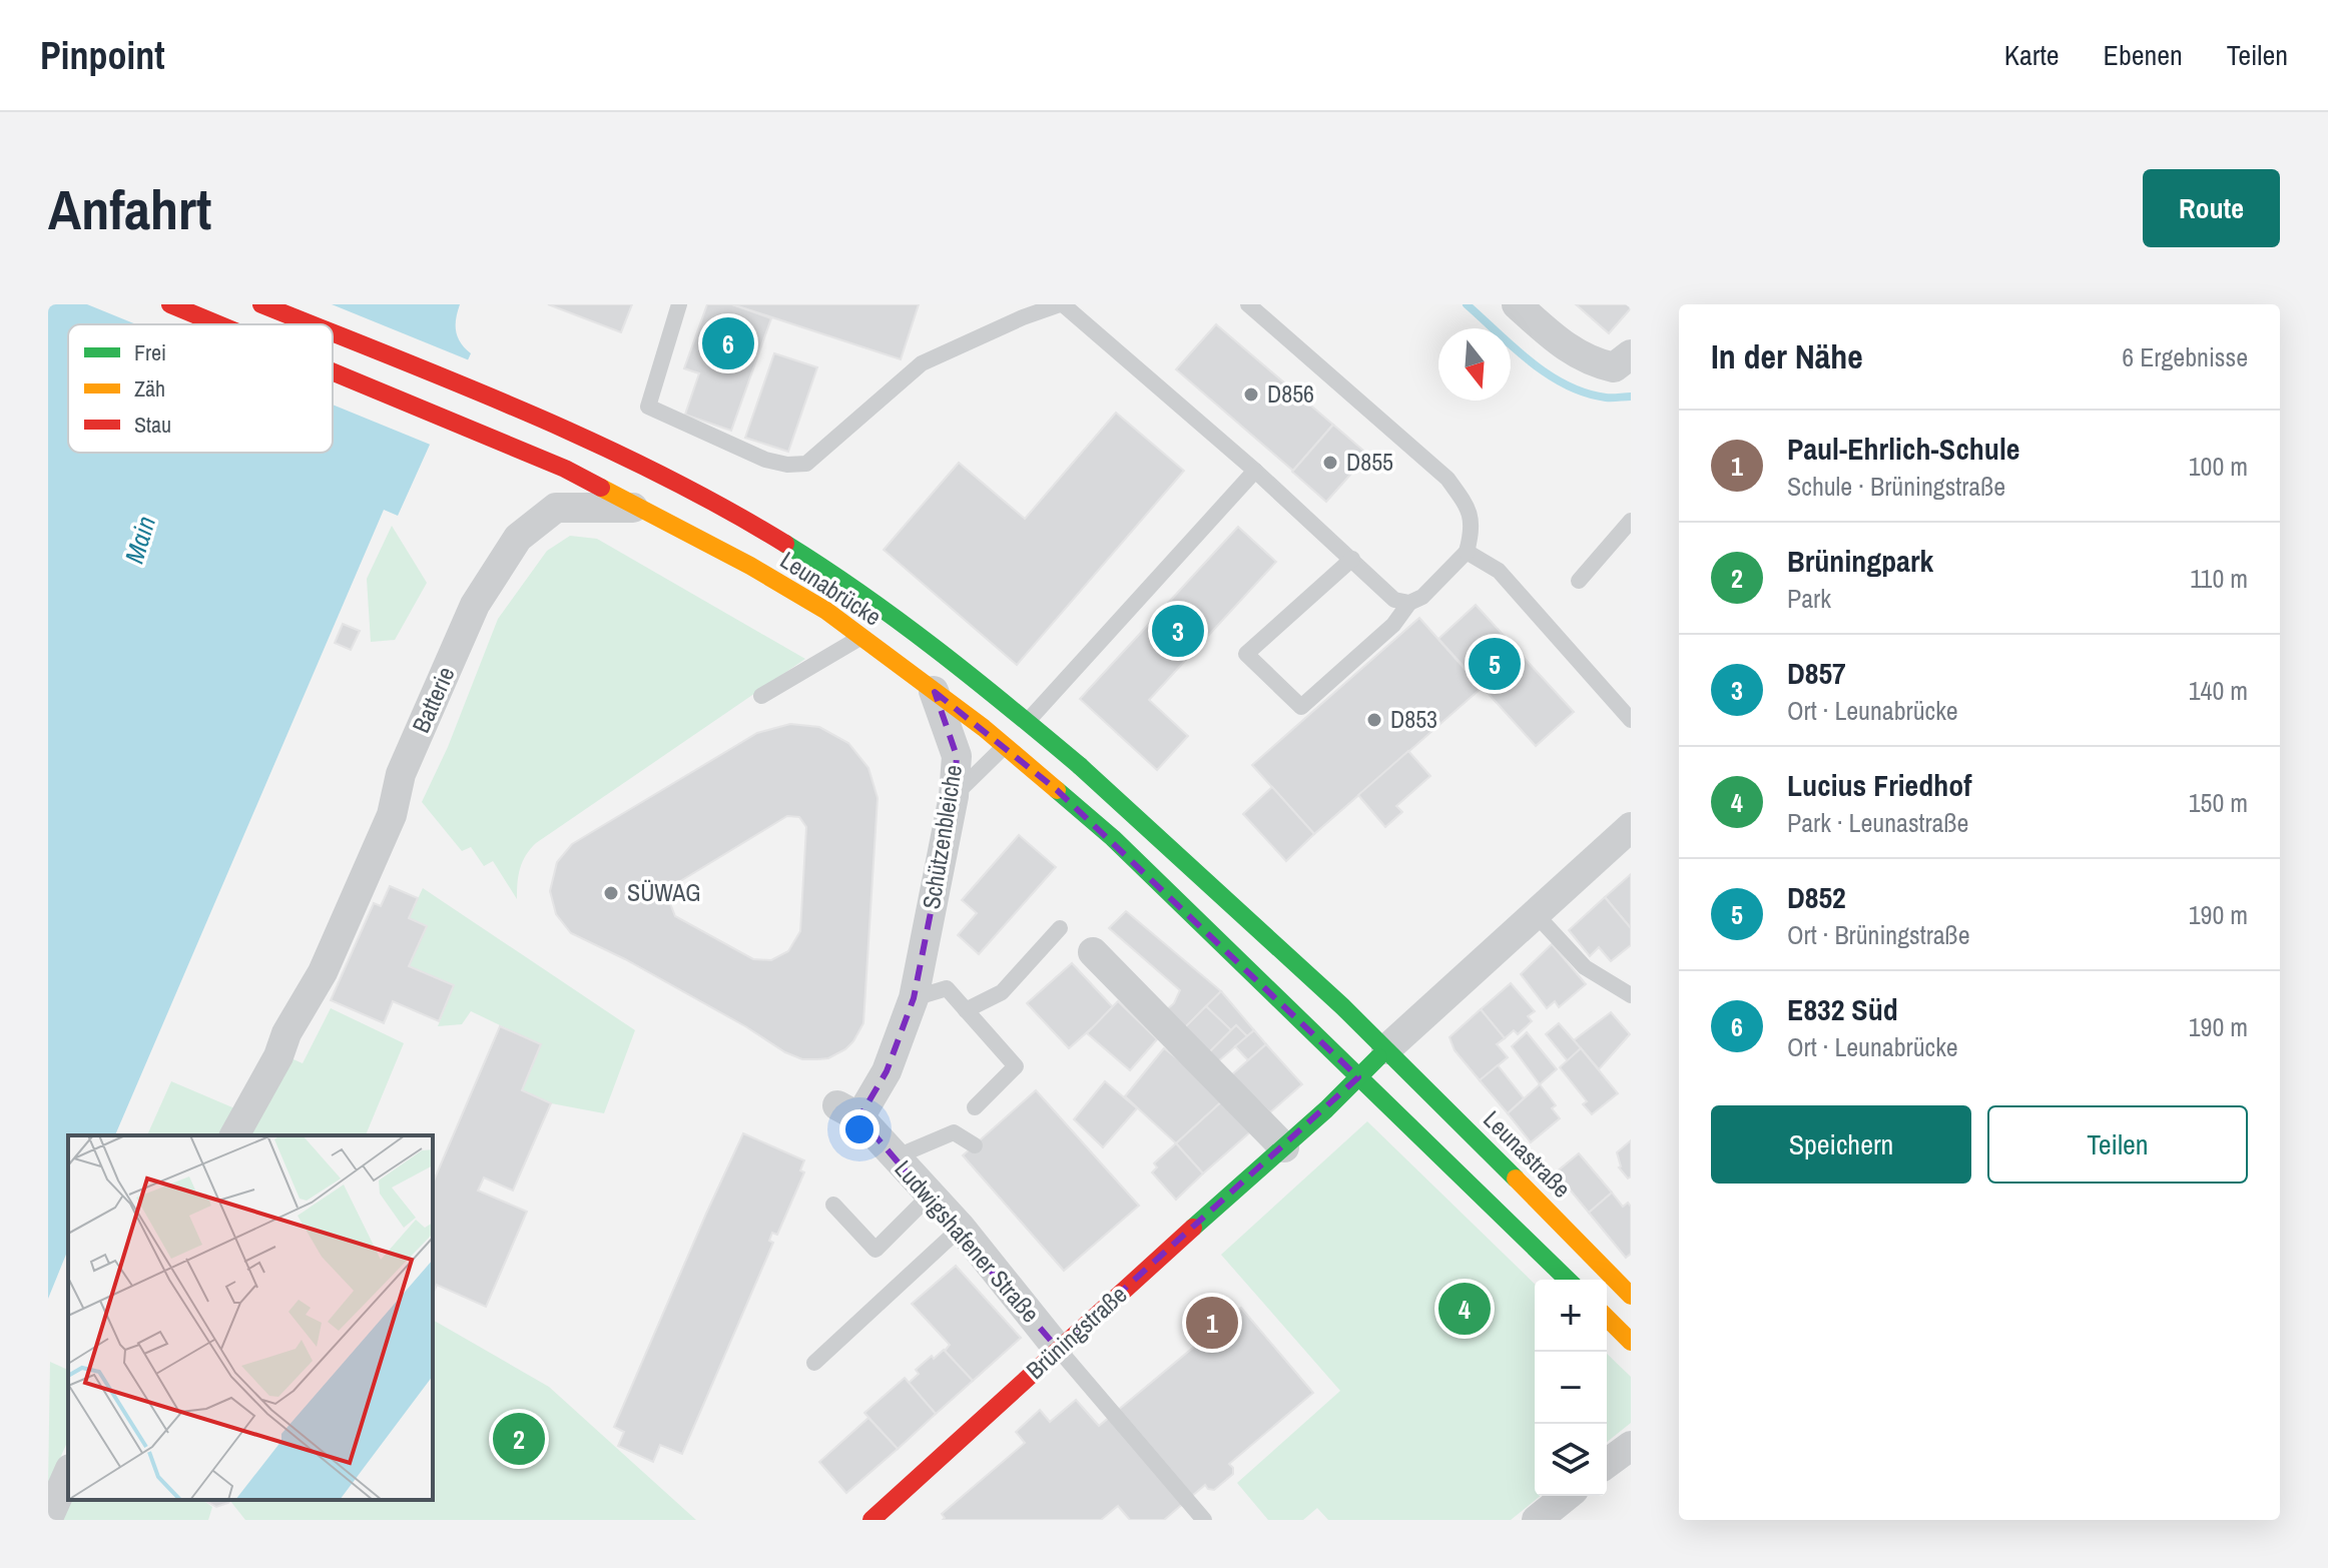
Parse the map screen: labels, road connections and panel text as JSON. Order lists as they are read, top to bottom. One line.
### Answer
{"streets":{"main road":["Leunabrücke","Leunastraße","Brüningstraße"],"street":["Batterie","Schützenbleiche","Ludwigshafener Straße"]},"crossings":[["Leunabrücke","Leunastraße"],["Leunabrücke","Brüningstraße"],["Batterie","Schützenbleiche"],["Schützenbleiche","Ludwigshafener Straße"],["Leunastraße","Brüningstraße"],["Ludwigshafener Straße","Brüningstraße"]],"water":["Main"],"places":["D856","D855","D853","SÜWAG"],"legend":["Frei","Zäh","Stau"],"north":"bottom","page":{"header":"Pinpoint","nav":["Karte","Ebenen","Teilen"],"buttons":["Route",["Speichern","Teilen"]],"title":"Anfahrt","heading":["In der Nähe","6 Ergebnisse"],"pins":["6","3","5","4","1","2"],"list":[{"mark":"1","name":"Paul-Ehrlich-Schule","note":"Schule · Brüningstraße","value":"100 m"},{"mark":"2","name":"Brüningpark","note":"Park","value":"110 m"},{"mark":"3","name":"D857","note":"Ort · Leunabrücke","value":"140 m"},{"mark":"4","name":"Lucius Friedhof","note":"Park · Leunastraße","value":"150 m"},{"mark":"5","name":"D852","note":"Ort · Brüningstraße","value":"190 m"},{"mark":"6","name":"E832 Süd","note":"Ort · Leunabrücke","value":"190 m"}],"map_buttons":["+","−"]}}
